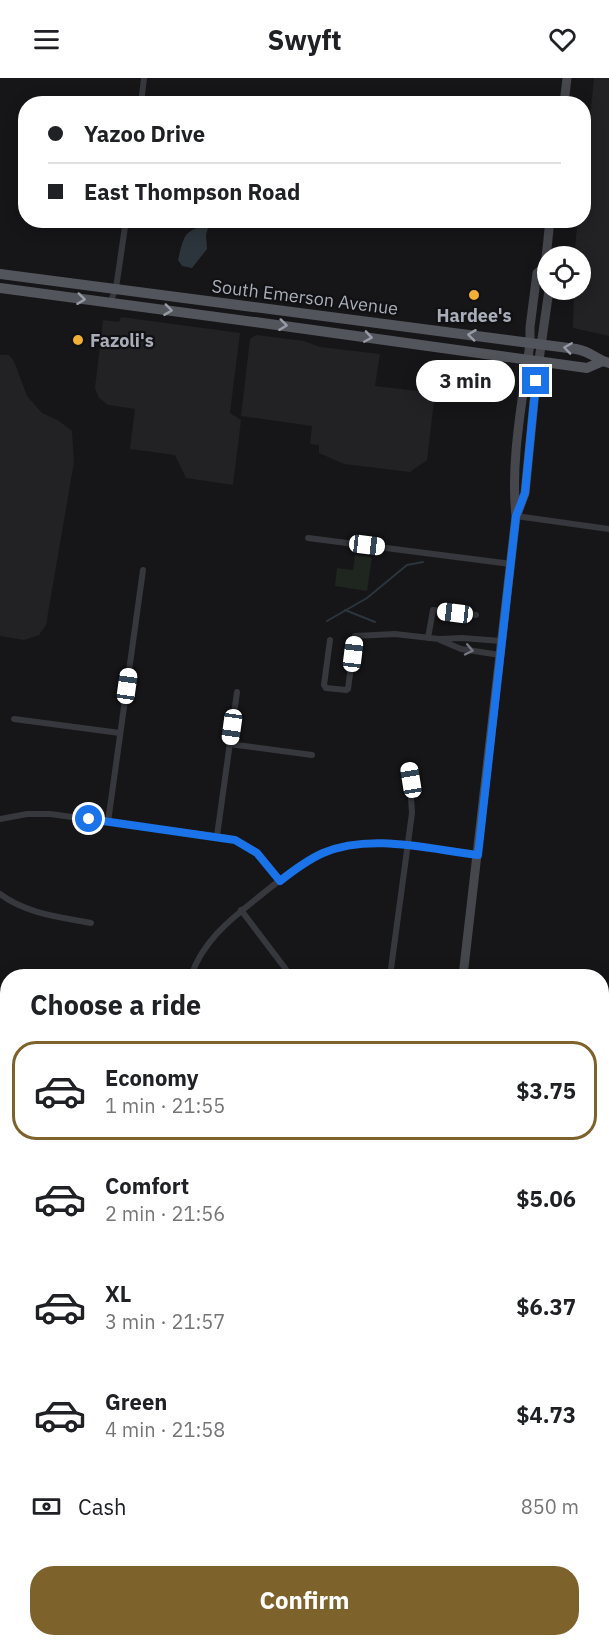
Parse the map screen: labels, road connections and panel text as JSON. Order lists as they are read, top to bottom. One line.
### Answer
{"streets":{"main road":["South Emerson Avenue"]},"places":["Hardee's","Fazoli's"],"page":{"header":"Swyft","banner":["Yazoo Drive","East Thompson Road"],"bubble":"3 min","heading":"Choose a ride","list":[{"name":"Economy","note":"1 min · 21:55","value":"$3.75"},{"name":"Comfort","note":"2 min · 21:56","value":"$5.06"},{"name":"XL","note":"3 min · 21:57","value":"$6.37"},{"name":"Green","note":"4 min · 21:58","value":"$4.73"}],"pay":["Cash","850 m"],"buttons":"Confirm"}}
